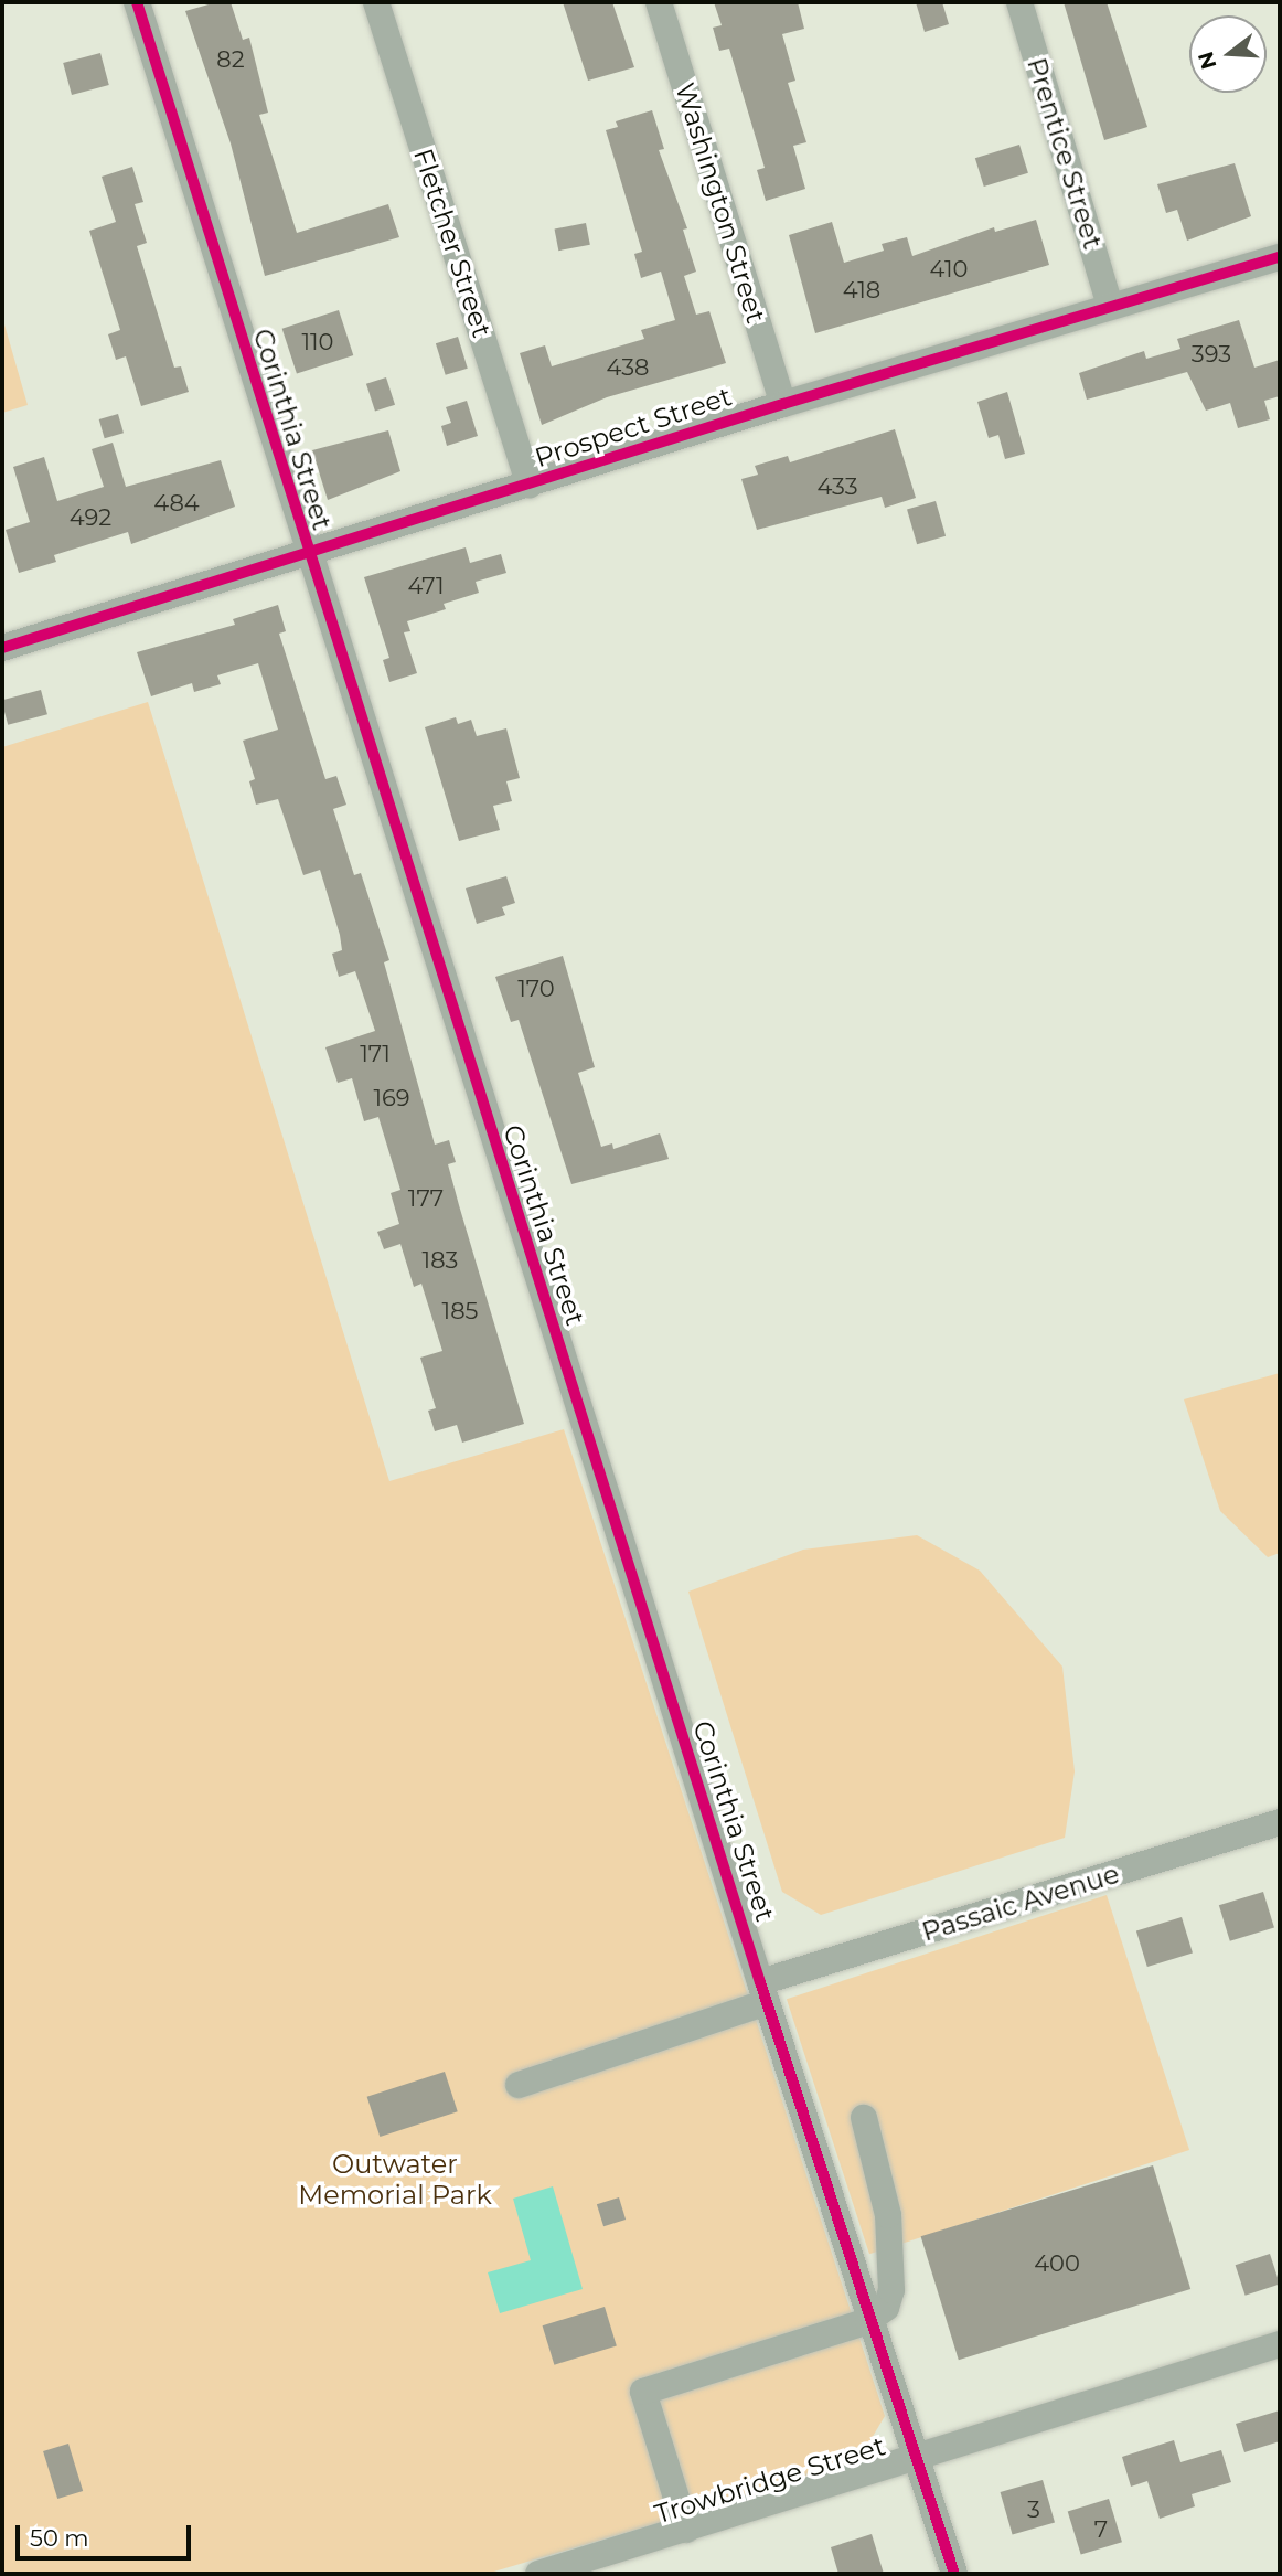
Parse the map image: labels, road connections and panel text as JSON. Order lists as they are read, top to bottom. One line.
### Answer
{"streets":{"street":["Prentice Street","Washington Street","Fletcher Street","Prospect Street","Corinthia Street","Passaic Avenue","Trowbridge Street"]},"crossings":[["Prentice Street","Prospect Street"],["Washington Street","Prospect Street"],["Fletcher Street","Prospect Street"],["Prospect Street","Corinthia Street"],["Corinthia Street","Passaic Avenue"],["Corinthia Street","Trowbridge Street"]],"parks":["Outwater Memorial Park"],"house_numbers":["82","410","418","110","393","438","433","484","492","471","170","171","169","177","183","185","400","3","7"],"scale_bar":"50 m","north":"left"}
